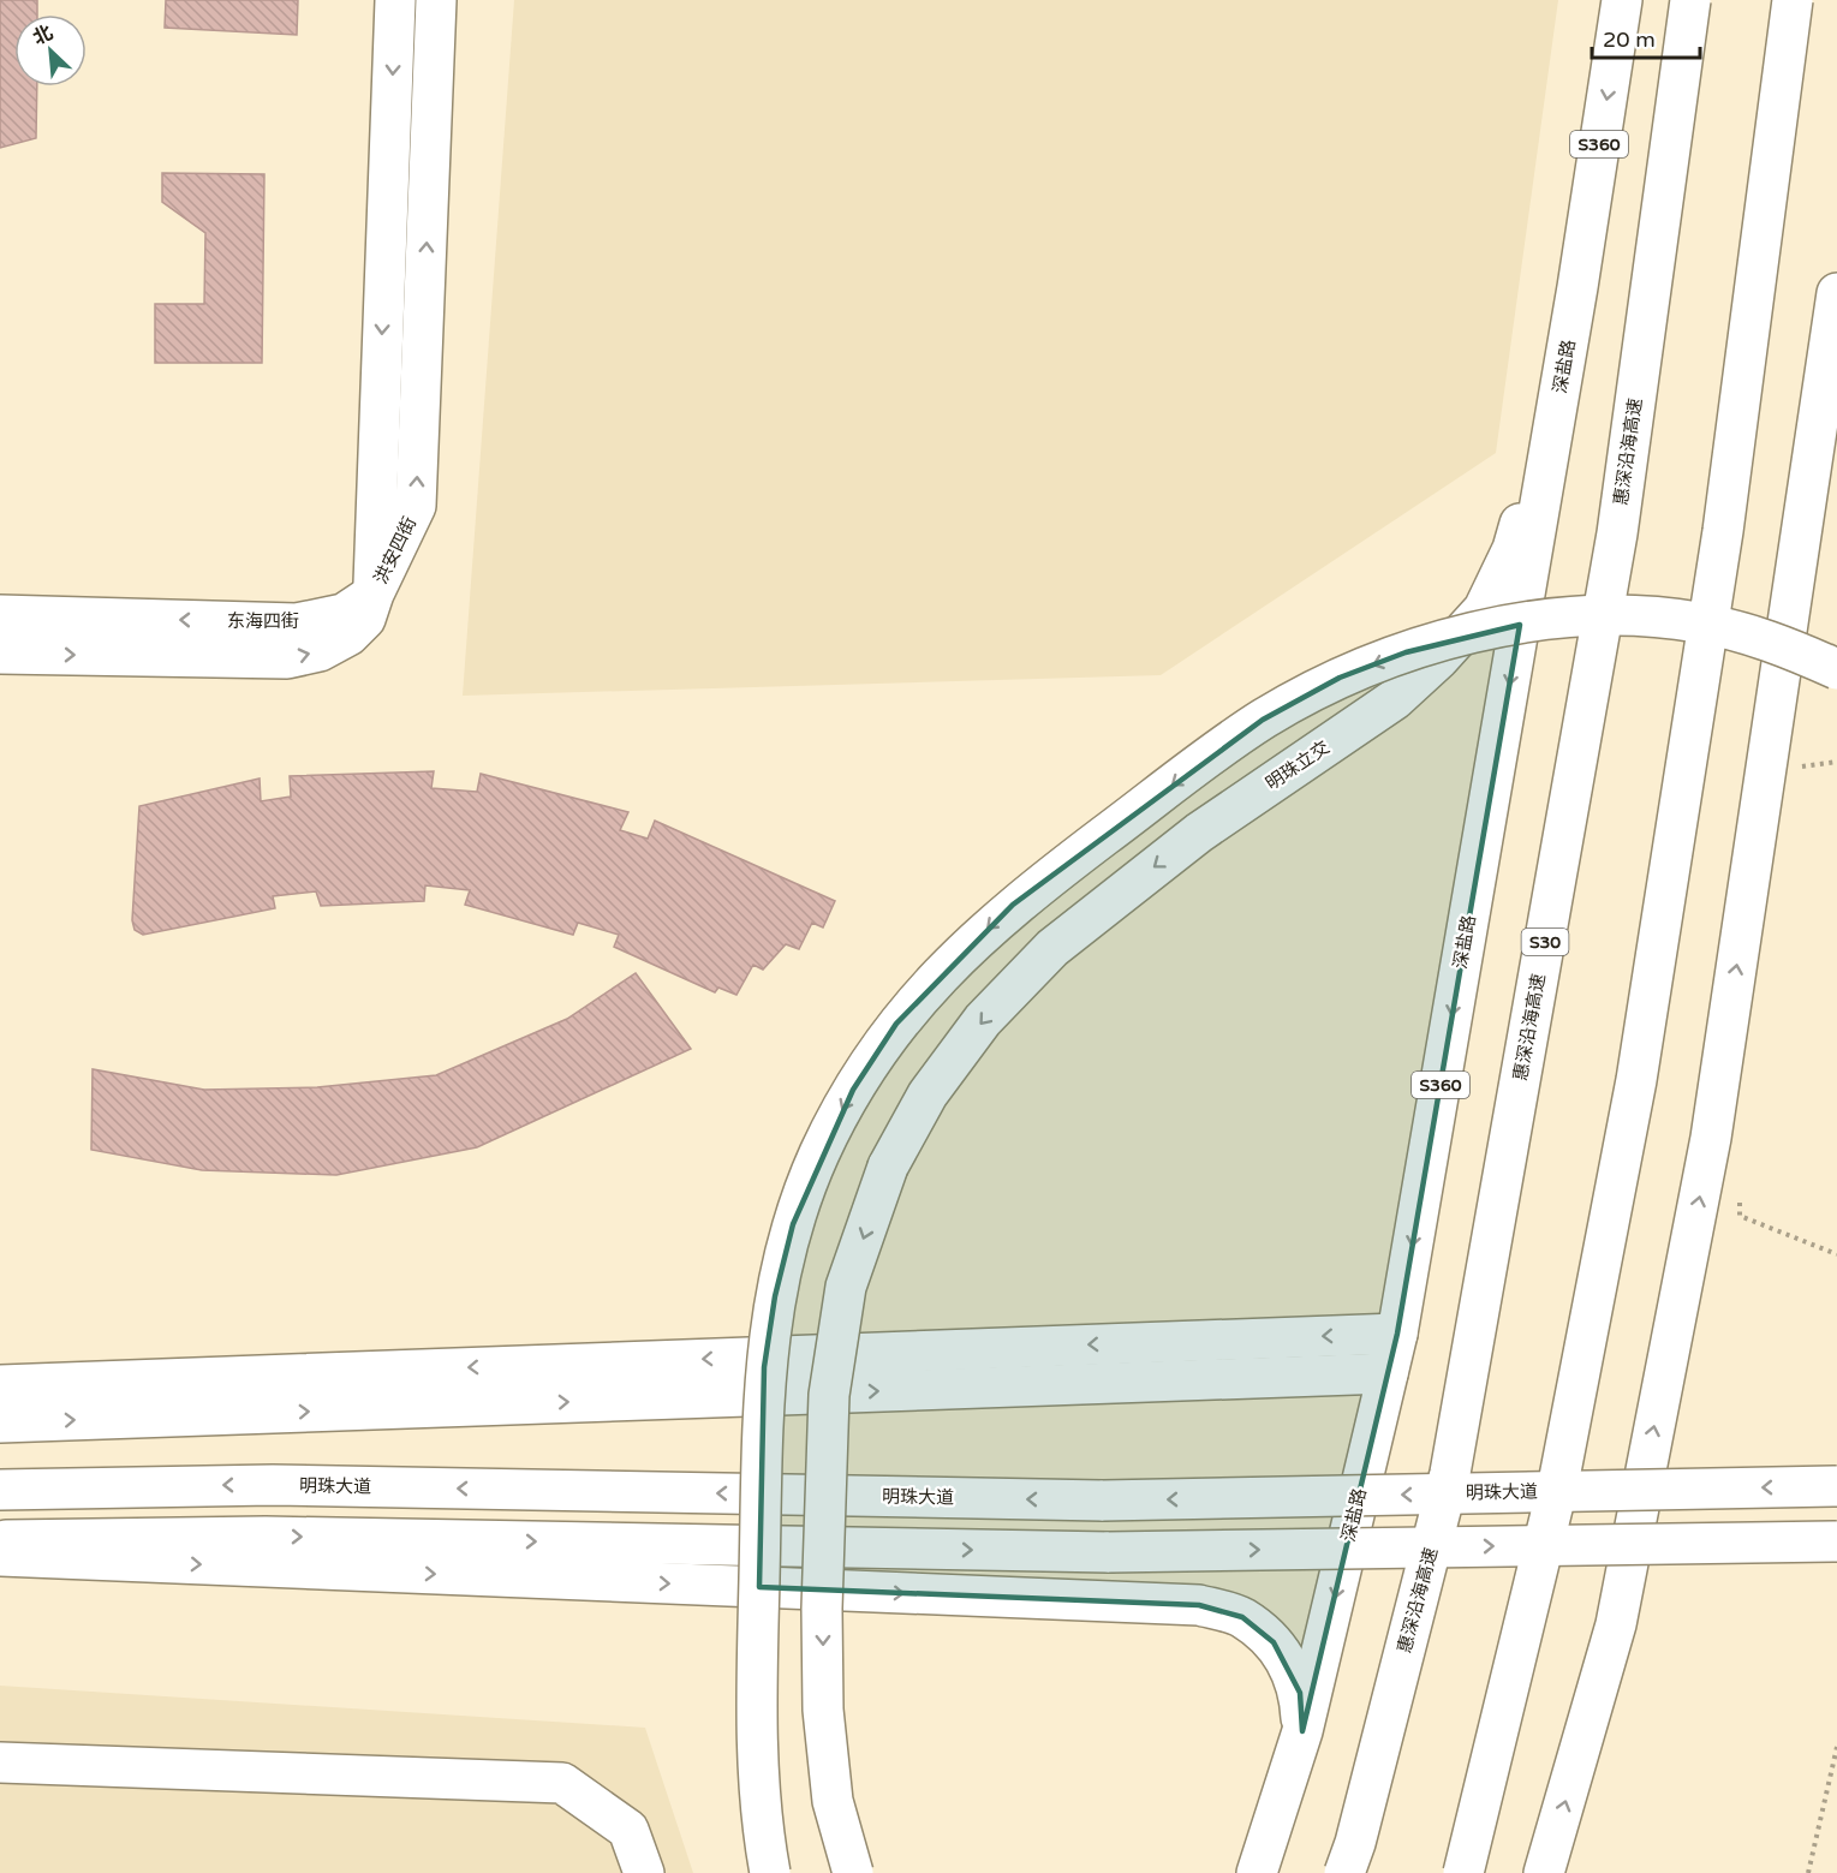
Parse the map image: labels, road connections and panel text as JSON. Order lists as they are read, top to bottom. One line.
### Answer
{"streets":{"main road":["S360","深盐路","惠深沿海高速","洪安四街","东海四街","明珠立交","S30","明珠大道"]},"crossings":[["深盐路","明珠立交"],["洪安四街","东海四街"]],"scale_bar":"20 m","north":"top left"}
